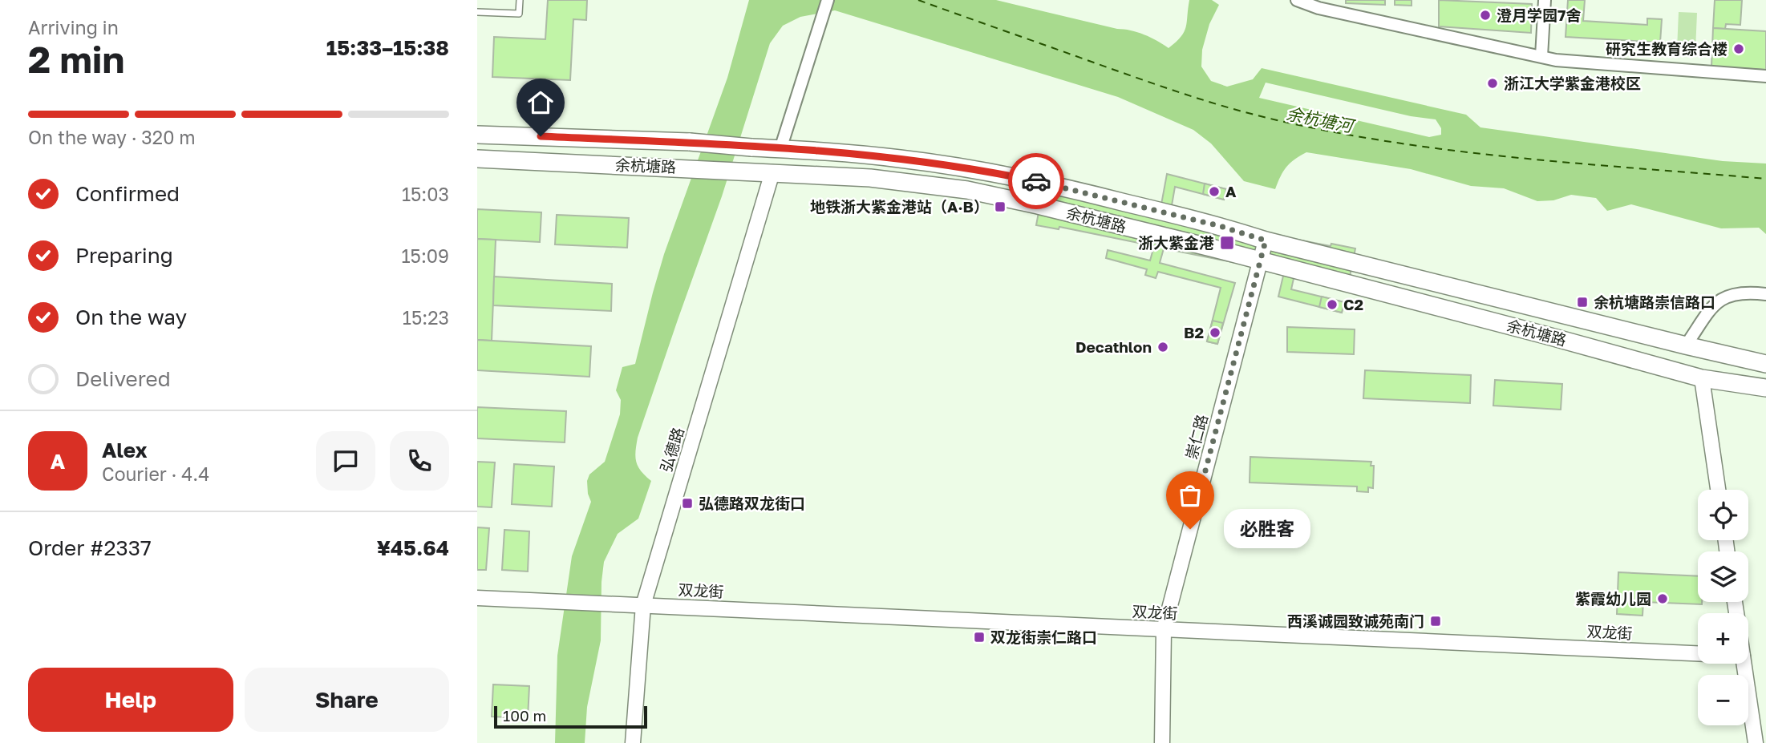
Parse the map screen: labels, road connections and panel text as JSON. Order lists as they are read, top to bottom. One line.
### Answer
{"streets":{"main road":["余杭塘路"],"street":["崇仁路","弘德路","双龙街"]},"crossings":[["余杭塘路","崇仁路"],["余杭塘路","弘德路"],["崇仁路","双龙街"],["弘德路","双龙街"]],"water":["余杭塘河"],"places":{"other":["澄月学园7舍","研究生教育综合楼","浙江大学紫金港校区","A","C2","B2","Decathlon","必胜客","紫霞幼儿园"],"transit":["地铁浙大紫金港站（A·B）","浙大紫金港","余杭塘路崇信路口","弘德路双龙街口","西溪诚园致诚苑南门","双龙街崇仁路口"]},"scale_bar":"100 m","page":{"heading":["2 min","Arriving in","15:33–15:38"],"panel":["Alex","Courier · 4.4","Order #2337","¥45.64"],"bar":"On the way · 320 m","list":[["Confirmed","15:03"],["Preparing","15:09"],["On the way","15:23"],"Delivered"],"round":"A","map_buttons":["+","−"],"bubble":"必胜客","buttons":["Help","Share"],"scale":"100 m"}}
